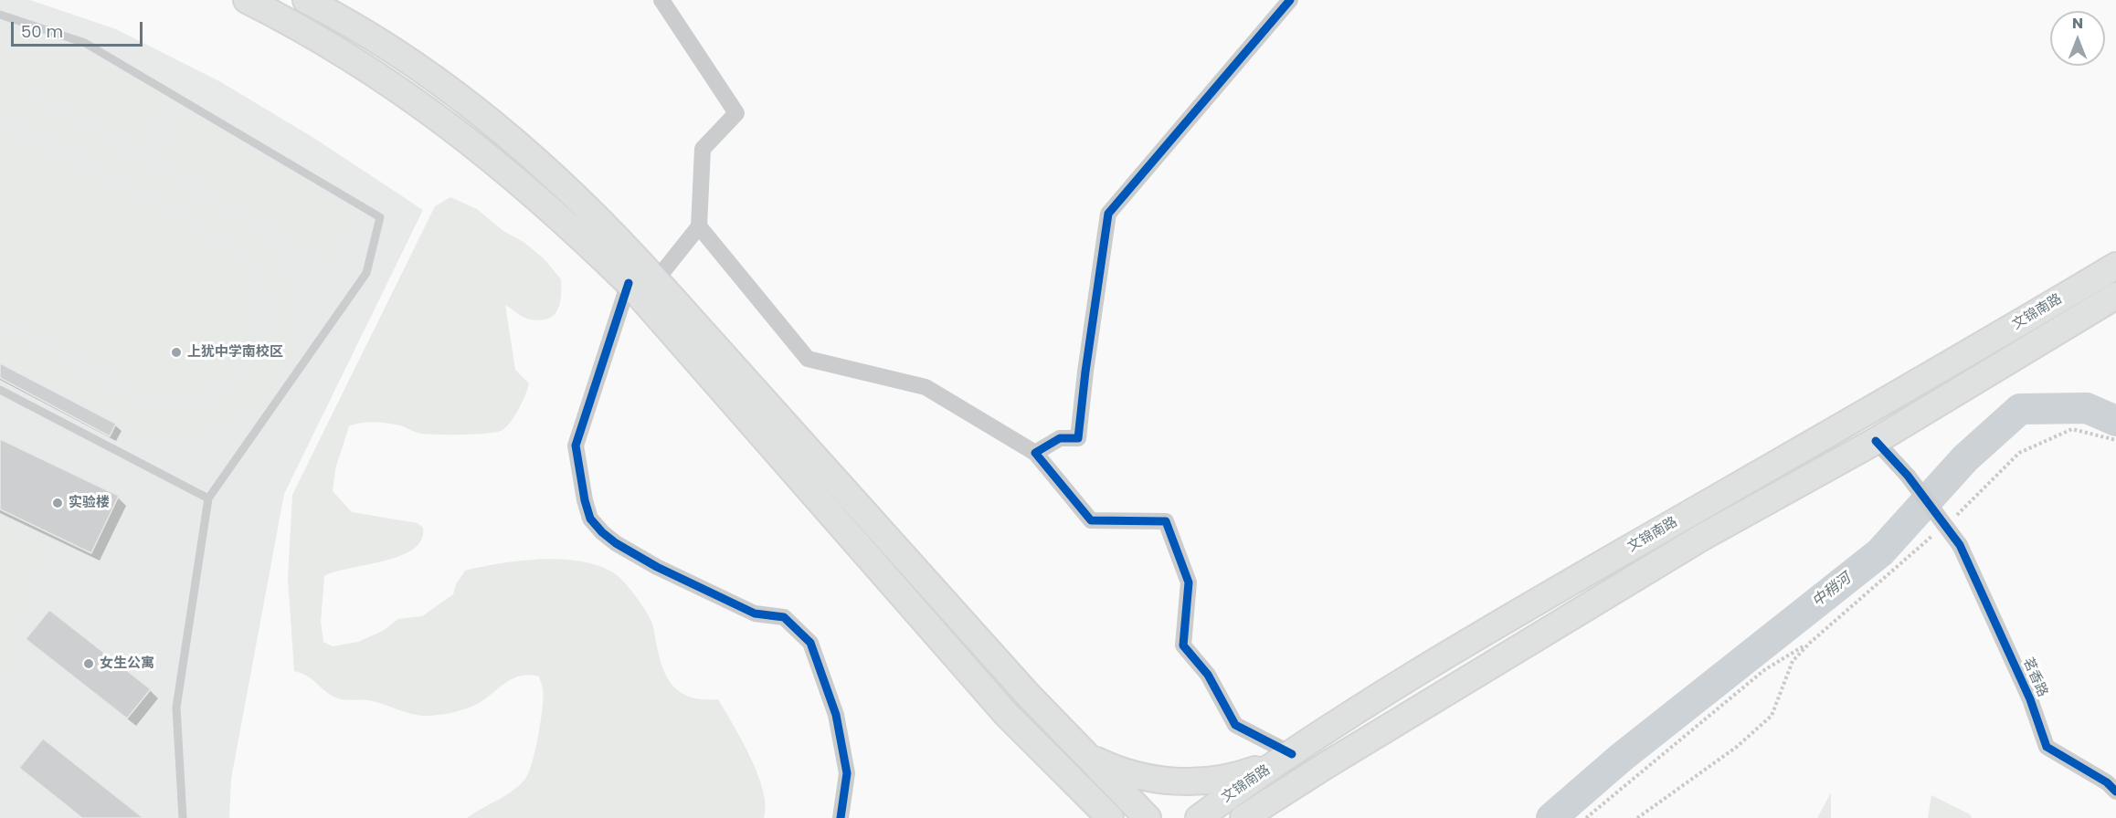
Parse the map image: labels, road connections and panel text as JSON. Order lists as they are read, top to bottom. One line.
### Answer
{"streets":{"main road":["文锦南路"],"street":["茗香路"]},"crossings":[["文锦南路","茗香路"]],"water":["中稍河"],"places":["上犹中学南校区","实验楼","女生公寓"],"scale_bar":"50 m","north":"top"}
